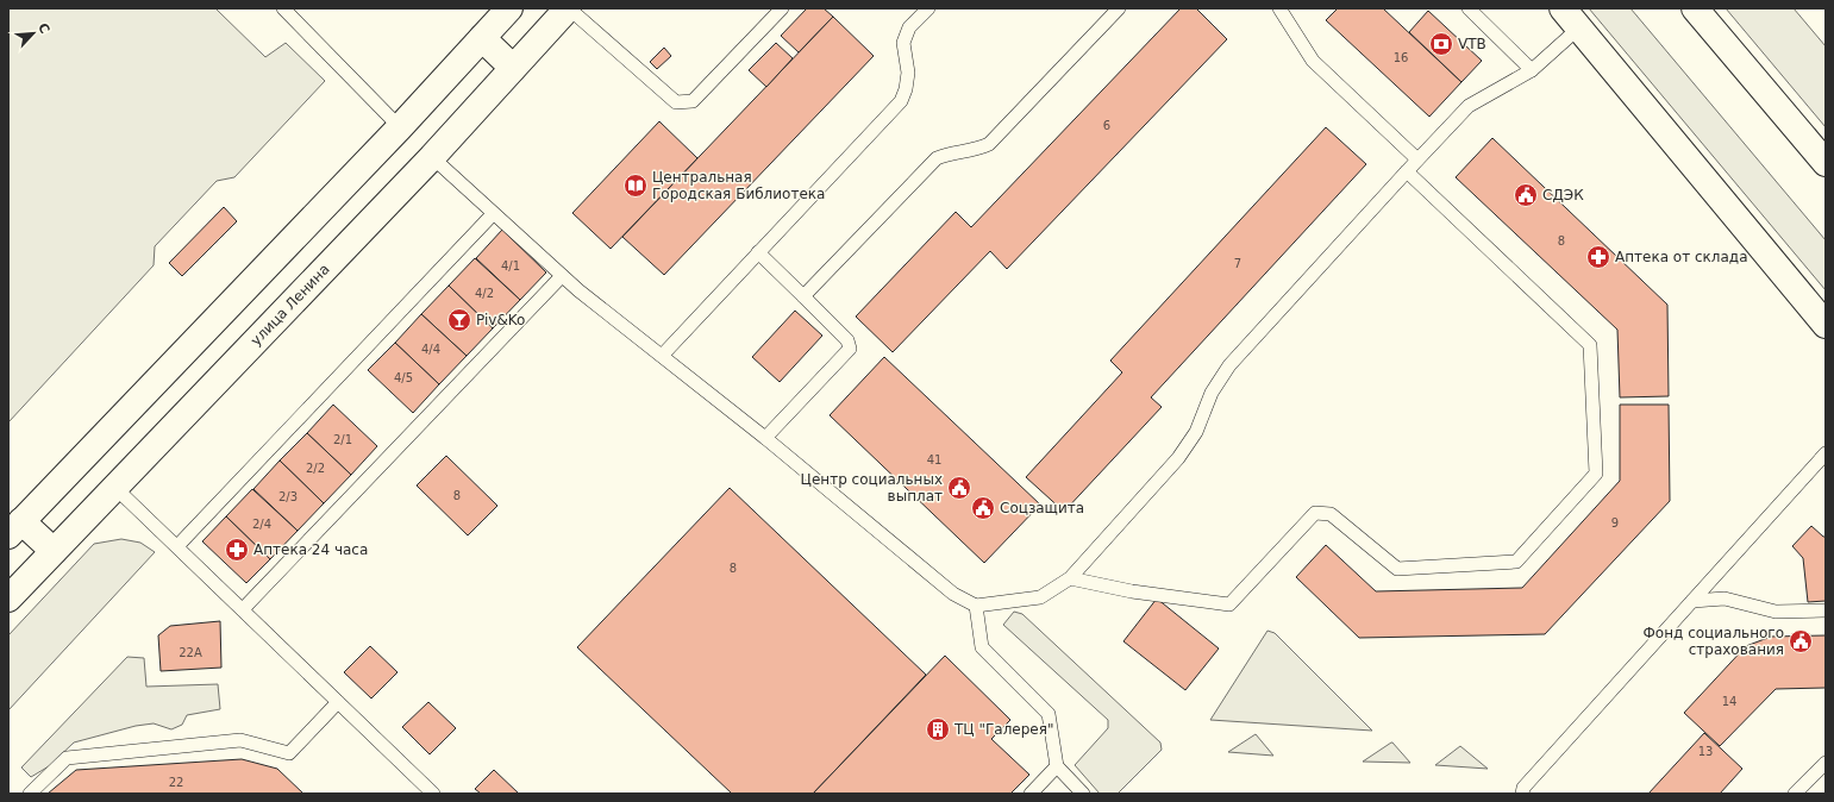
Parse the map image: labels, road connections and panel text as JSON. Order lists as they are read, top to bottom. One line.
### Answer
{"streets":{"main road":["улица Ленина"]},"places":{"bank":["VTB"],"library":["Центральная Городская Библиотека"],"public building":["СДЭК","Центр социальных выплат","Соцзащита","Фонд социального страхования"],"pharmacy":["Аптека от склада","Аптека 24 часа"],"bar":["Piv&Ko"],"building":["ТЦ \"Галерея\""]},"house_numbers":["16","6","8","7","4/1","4/2","4/4","4/5","2/1","41","2/2","8","2/3","9","2/4","8","22А","14","13","22"],"north":"top right"}
